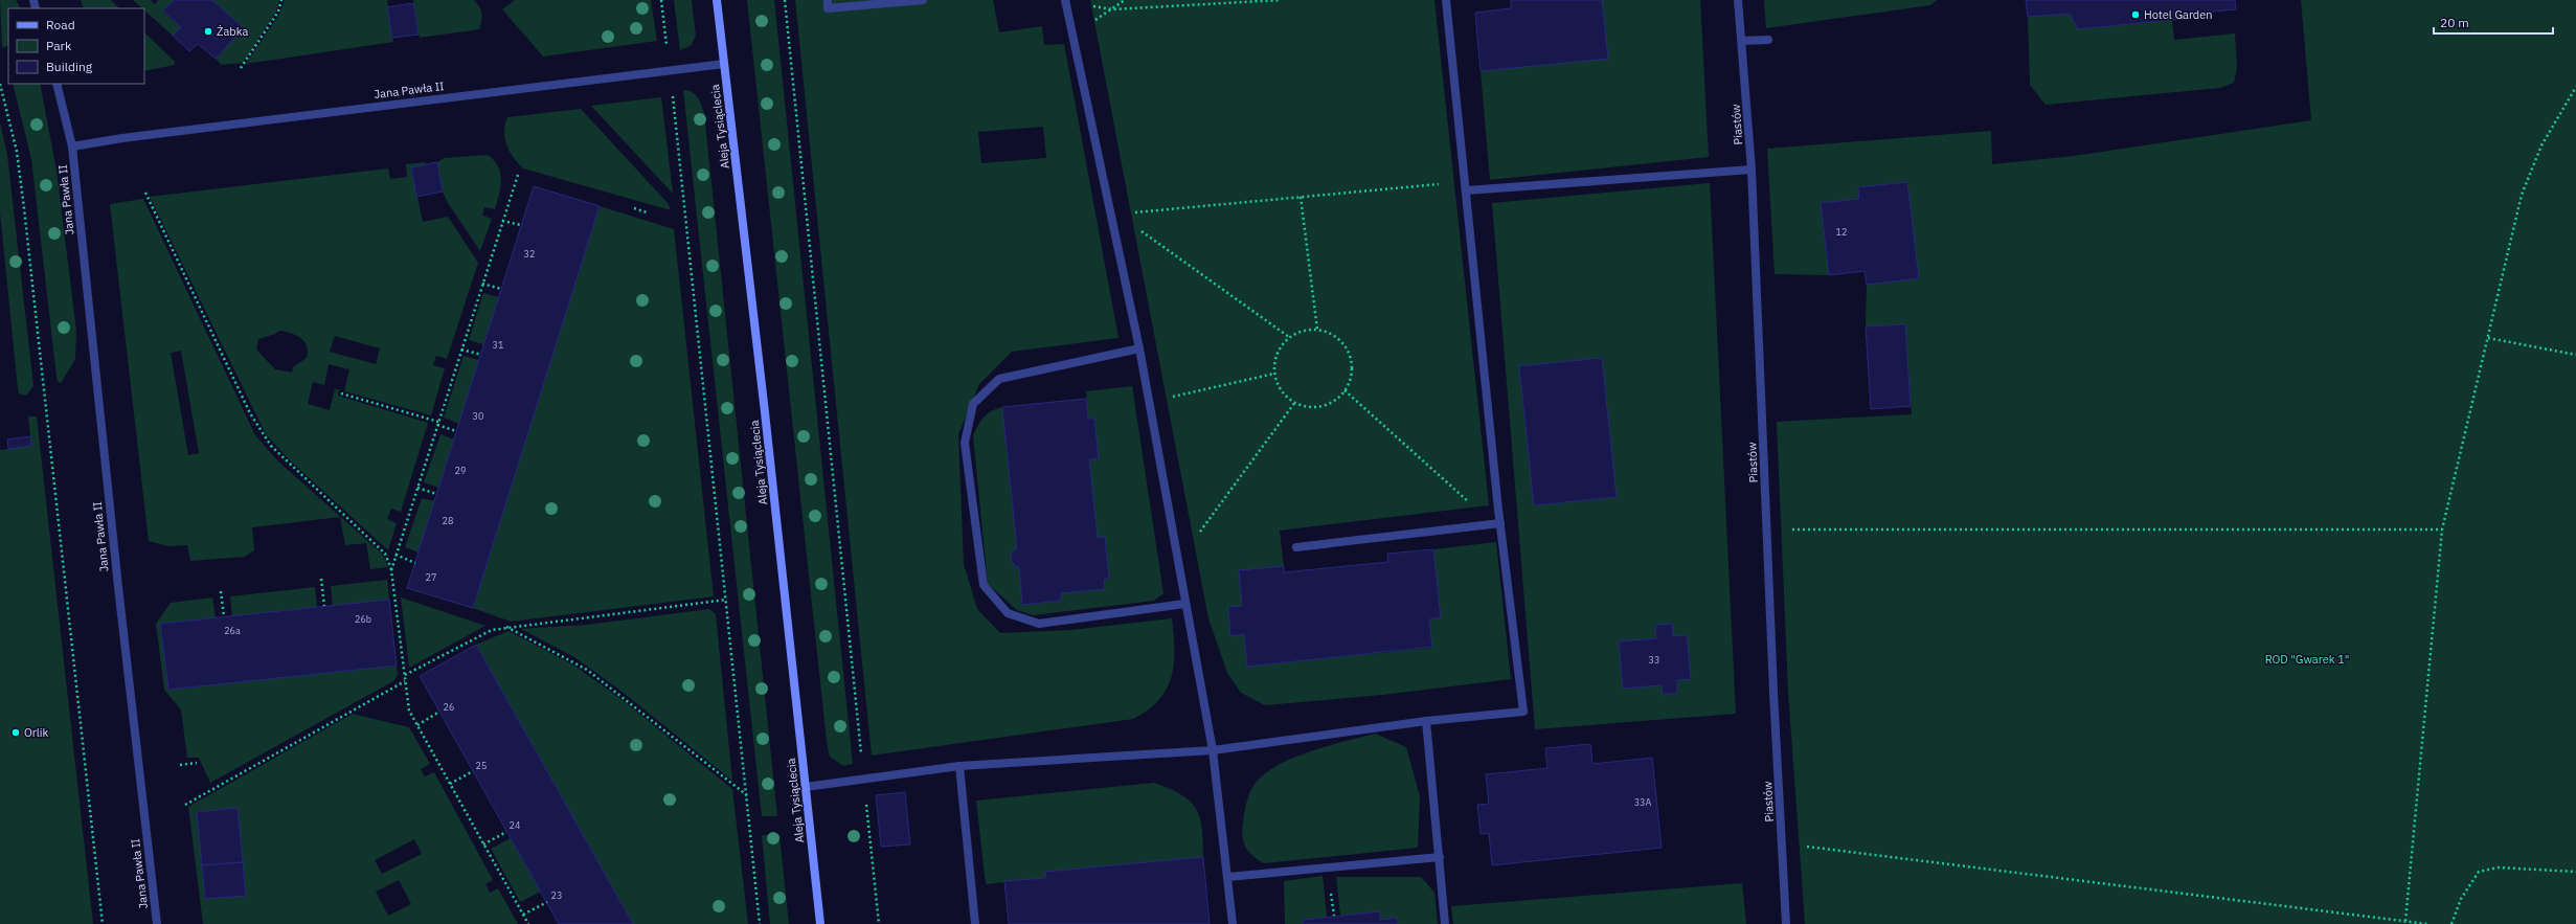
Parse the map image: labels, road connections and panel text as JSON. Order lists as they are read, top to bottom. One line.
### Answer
{"streets":{"street":["Jana Pawła II","Piastów","Aleja Tysiąclecia"]},"crossings":[["Jana Pawła II","Aleja Tysiąclecia"]],"parks":["ROD \"Gwarek 1\""],"places":["Hotel Garden","Żabka","Orlik"],"house_numbers":["12","32","31","30","29","28","27","26b","26a","33","26","25","33A","24","23"],"legend":["Road","Park","Building"],"scale_bar":"20 m"}
